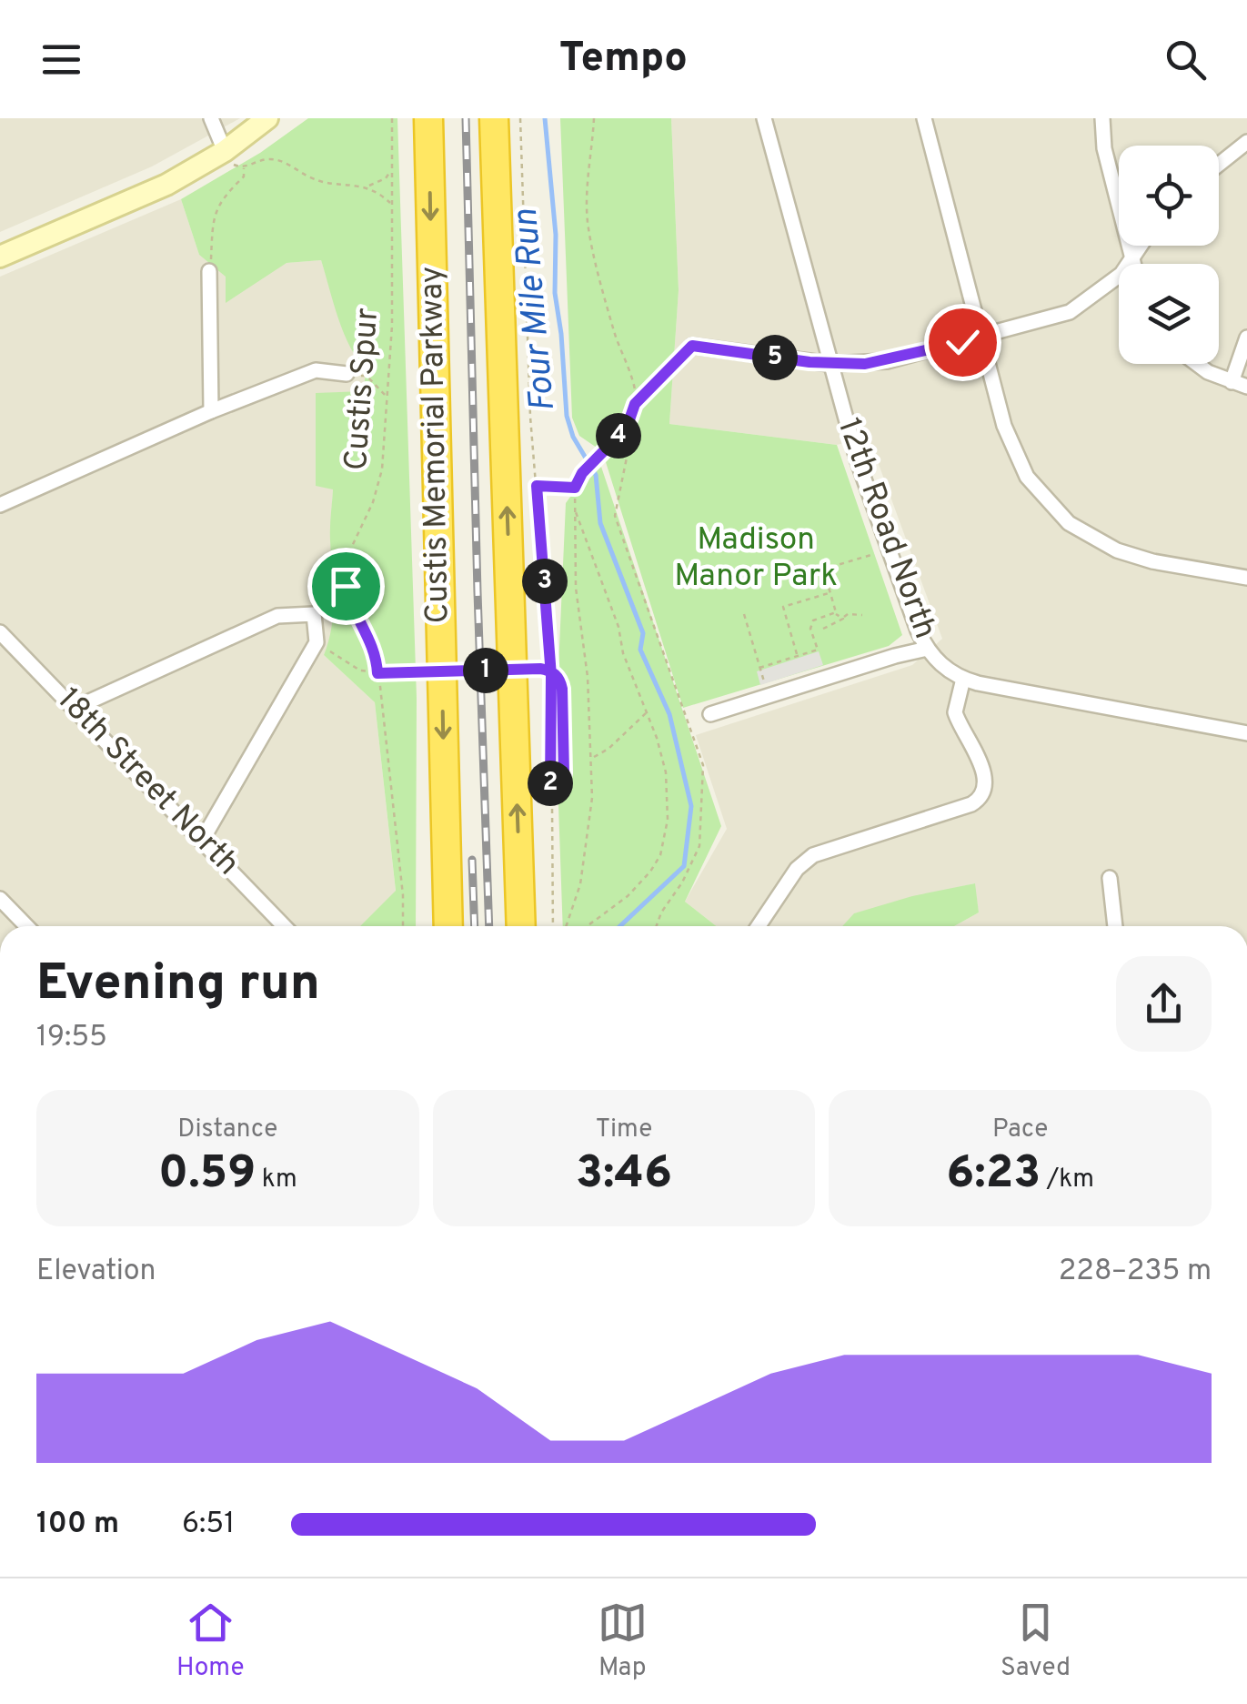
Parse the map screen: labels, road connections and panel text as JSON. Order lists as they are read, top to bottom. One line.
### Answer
{"streets":{"highway":["Custis Memorial Parkway"],"street":["12th Road North","18th Street North"],"path":["Custis Spur"]},"water":["Four Mile Run"],"parks":["Madison Manor Park"],"page":{"header":"Tempo","pins":["5","4","3","1","2"],"heading":["Evening run","19:55"],"stats":[["Distance","0.59 km"],["Time","3:46"],["Pace","6:23 /km"]],"chart":["Elevation","228–235 m"],"list":[{"name":"100 m","note":"6:51"}],"tabs":["Home","Map","Saved"]}}
